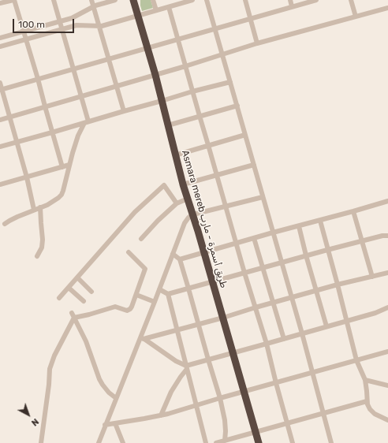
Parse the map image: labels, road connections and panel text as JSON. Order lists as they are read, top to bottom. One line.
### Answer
{"streets":{"highway":["Asmara mereb طريق أسمرة - مارب"]},"scale_bar":"100 m","north":"bottom right"}
